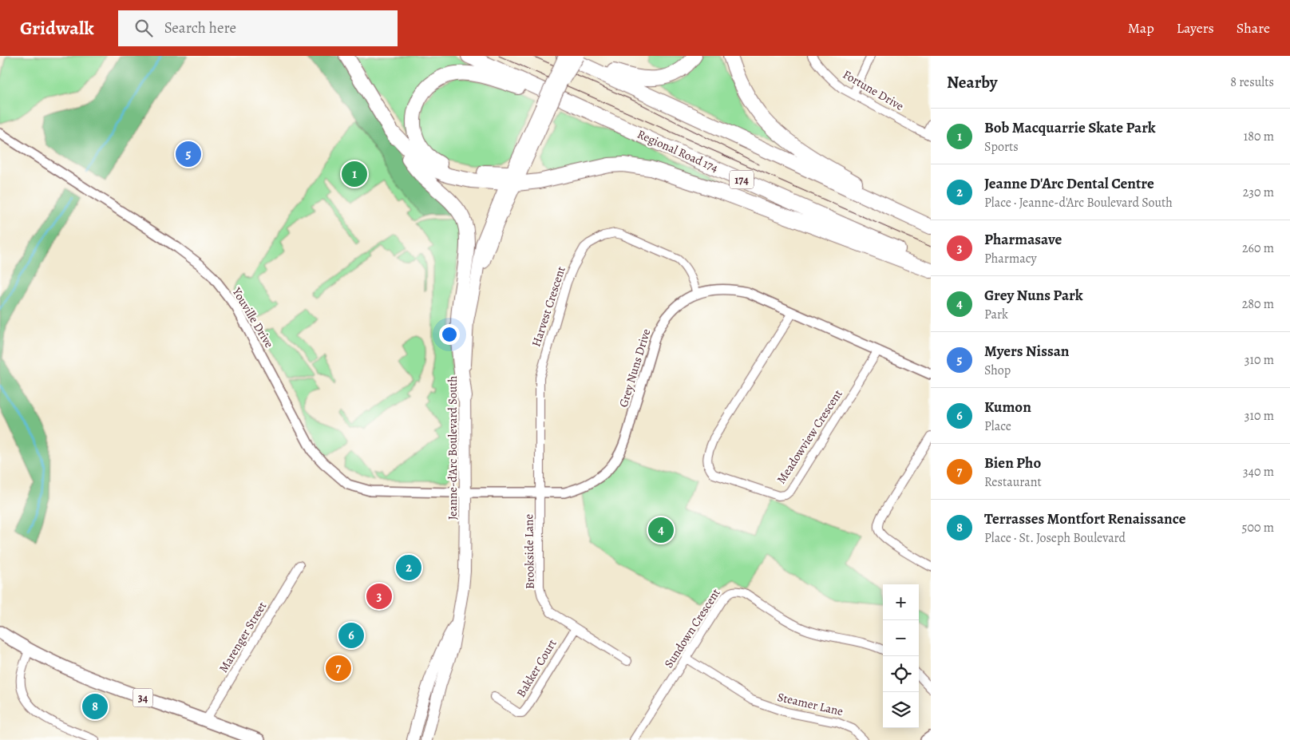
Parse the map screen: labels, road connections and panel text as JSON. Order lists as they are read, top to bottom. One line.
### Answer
{"streets":{"highway":["Regional Road 174","174"],"main road":["Jeanne-d'Arc Boulevard South","34"],"street":["Fortune Drive","Harvest Crescent","Youville Drive","Grey Nuns Drive","Meadowview Crescent","Brookside Lane","Sundown Crescent","Marenger Street","Bakker Court","Steamer Lane"]},"crossings":[["Harvest Crescent","Grey Nuns Drive"],["Harvest Crescent","Brookside Lane"],["Youville Drive","Grey Nuns Drive"],["Youville Drive","Jeanne-d'Arc Boulevard South"],["Grey Nuns Drive","Meadowview Crescent"],["Grey Nuns Drive","Jeanne-d'Arc Boulevard South"],["Grey Nuns Drive","Brookside Lane"],["Brookside Lane","Bakker Court"],["Sundown Crescent","Steamer Lane"],["Marenger Street","34"]],"page":{"header":"Gridwalk","search":"Search here","nav":["Map","Layers","Share"],"heading":["Nearby","8 results"],"list":[{"mark":"1","name":"Bob Macquarrie Skate Park","note":"Sports","value":"180 m"},{"mark":"2","name":"Jeanne D'Arc Dental Centre","note":"Place · Jeanne-d'Arc Boulevard South","value":"230 m"},{"mark":"3","name":"Pharmasave","note":"Pharmacy","value":"260 m"},{"mark":"4","name":"Grey Nuns Park","note":"Park","value":"280 m"},{"mark":"5","name":"Myers Nissan","note":"Shop","value":"310 m"},{"mark":"6","name":"Kumon","note":"Place","value":"310 m"},{"mark":"7","name":"Bien Pho","note":"Restaurant","value":"340 m"},{"mark":"8","name":"Terrasses Montfort Renaissance","note":"Place · St. Joseph Boulevard","value":"500 m"}],"pins":["5","1","4","2","3","6","7","8"],"map_buttons":["+","−"]}}
